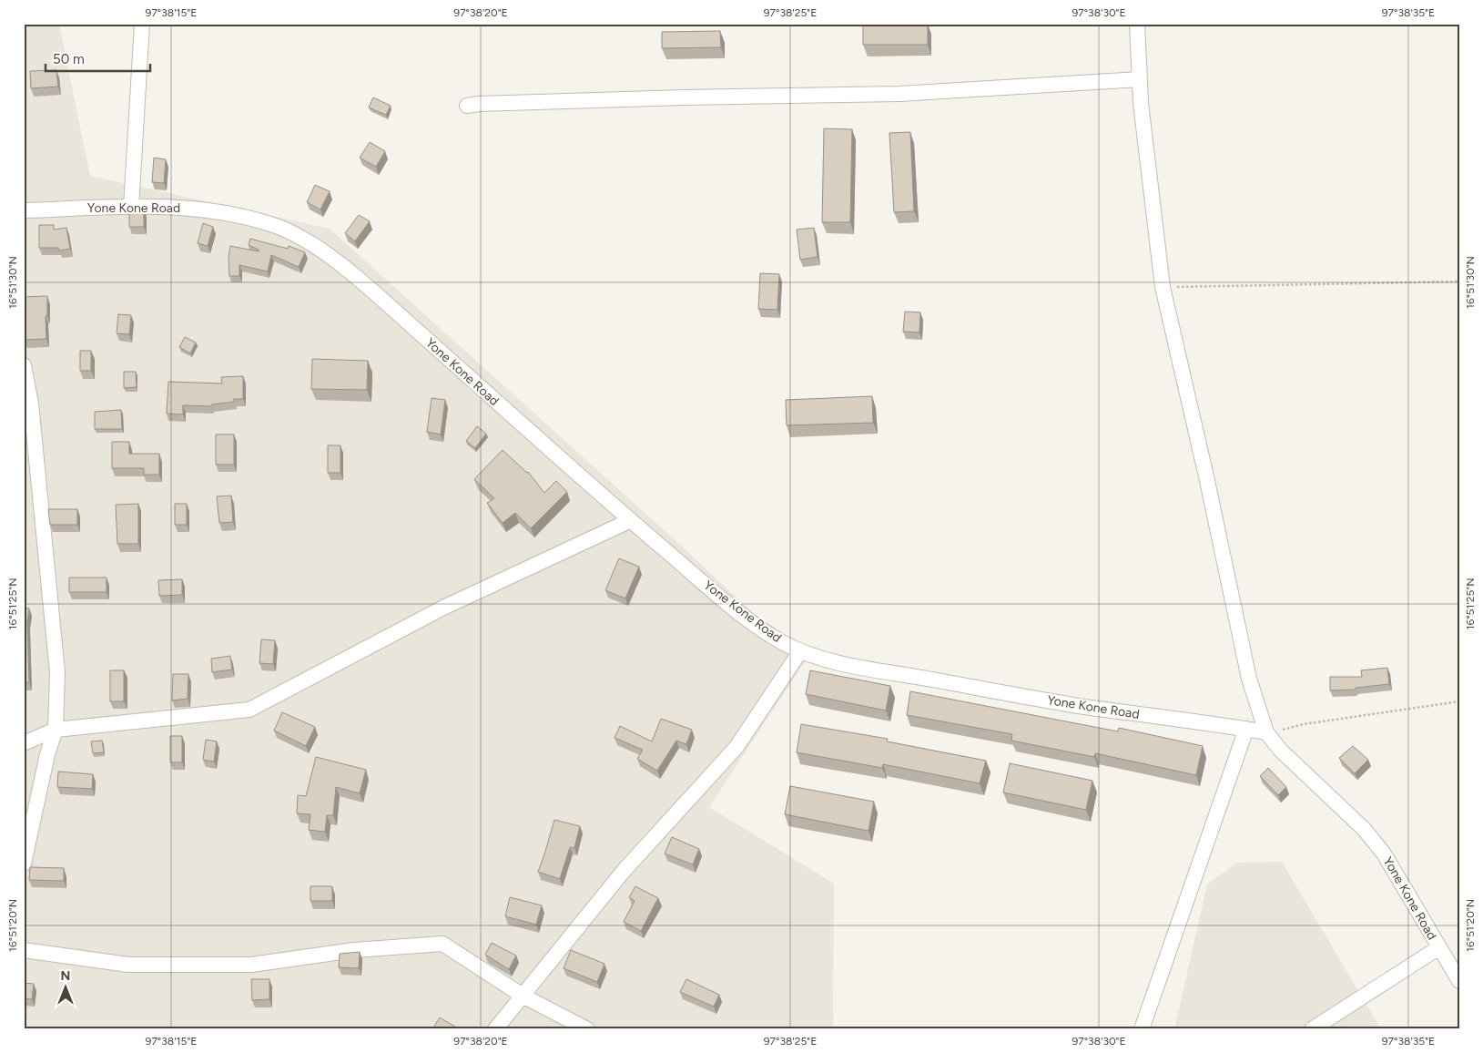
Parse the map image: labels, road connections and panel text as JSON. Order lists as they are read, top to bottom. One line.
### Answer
{"streets":{"street":["Yone Kone Road"]},"scale_bar":"50 m","north":"top","coordinates":["97°38'15\"E","97°38'20\"E","97°38'25\"E","97°38'30\"E","97°38'35\"E","16°51'30\"N","16°51'25\"N","16°51'20\"N"]}
